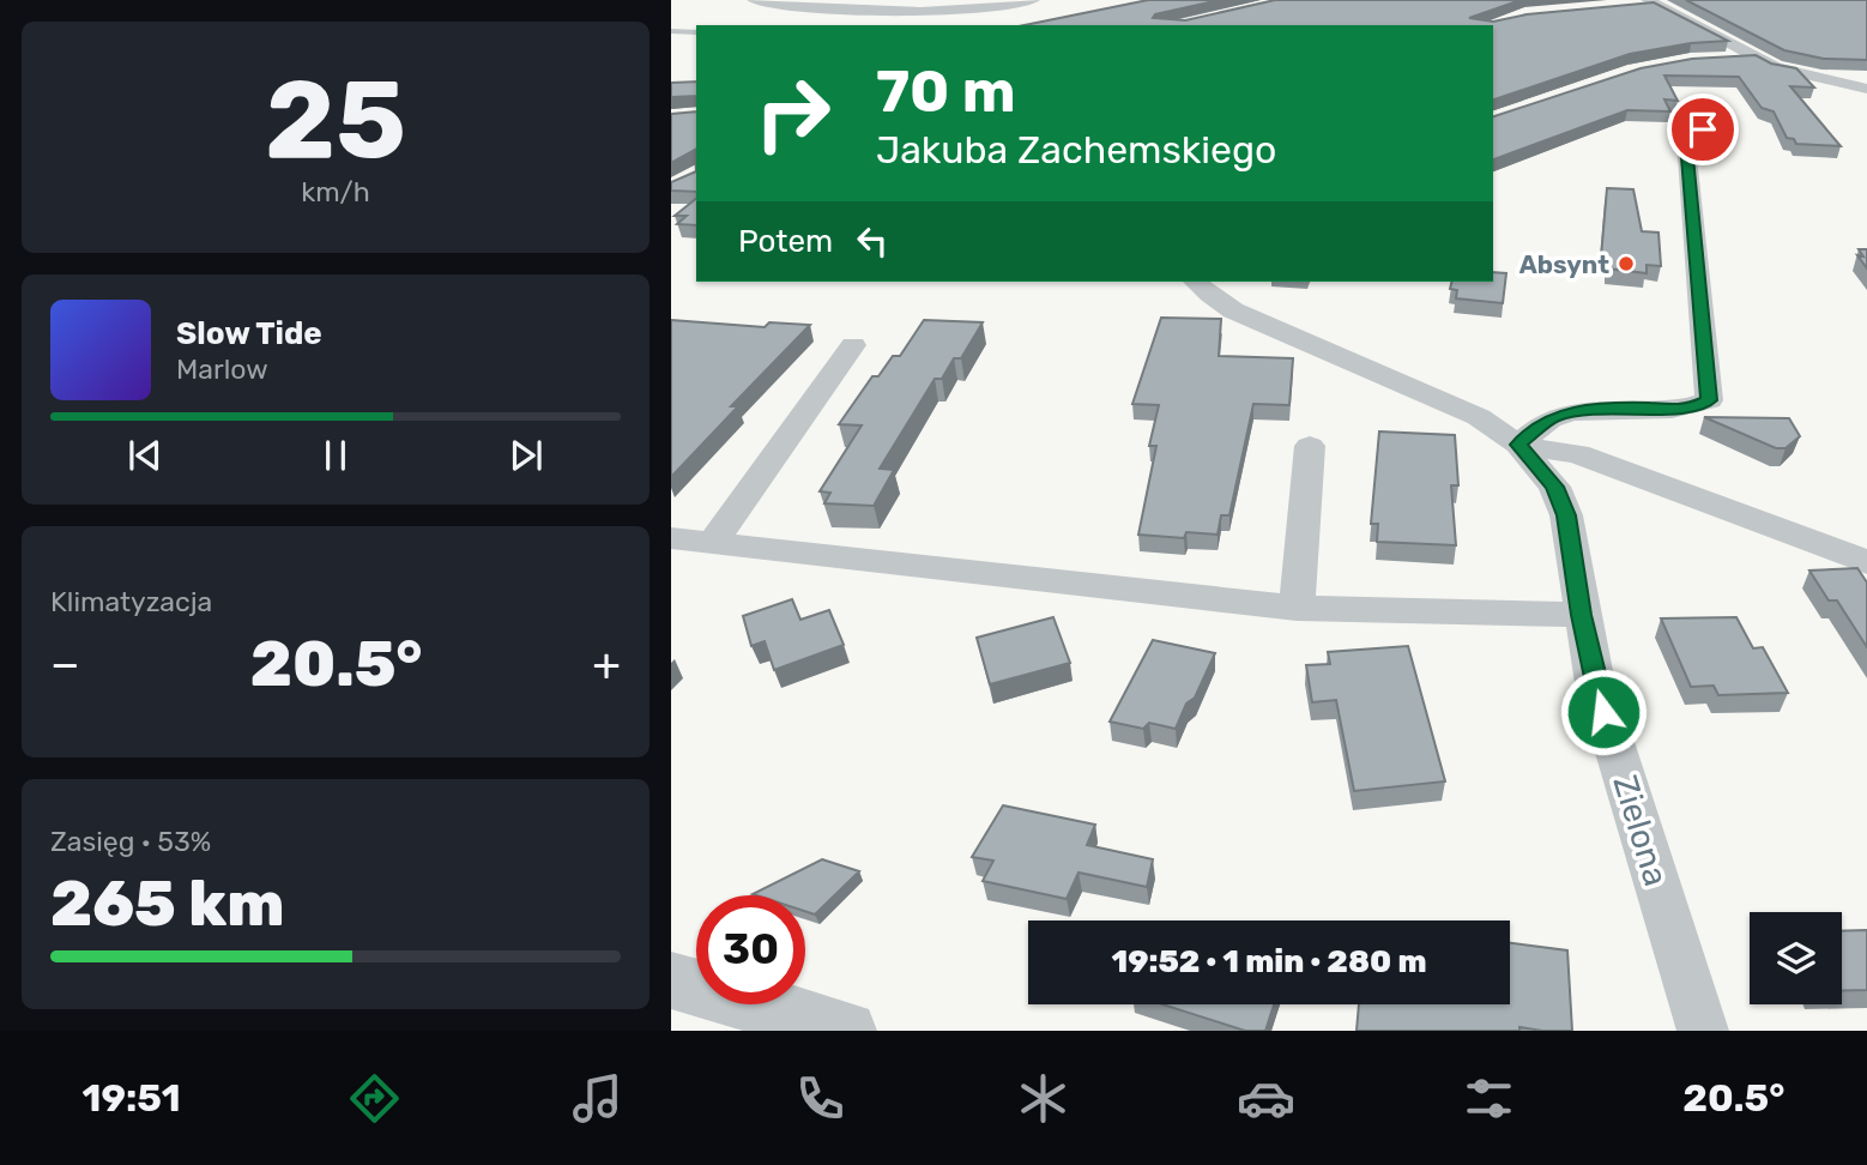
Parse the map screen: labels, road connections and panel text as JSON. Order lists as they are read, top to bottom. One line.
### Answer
{"streets":{"street":["Zielona"]},"places":["Absynt"],"page":{"tile":[["25","km/h"],"Klimatyzacja",["Zasięg · 53%","265 km"]],"turn":["70 m","Jakuba Zachemskiego"],"then":"Potem","song":["Slow Tide","Marlow"],"heat":["−","20.5°","+"],"limit":"30","trip":"19:52 · 1 min · 280 m","tabs":["19:51","20.5°"]}}
